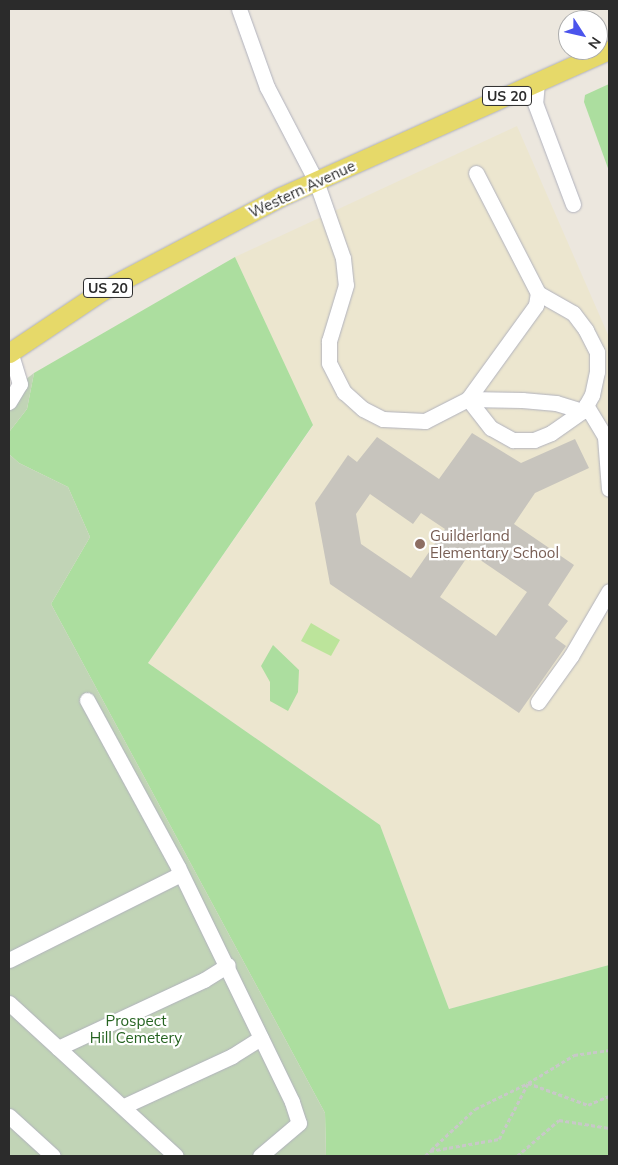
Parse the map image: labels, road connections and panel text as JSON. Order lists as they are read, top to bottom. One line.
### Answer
{"streets":{"main road":["US 20","Western Avenue"]},"parks":["Prospect Hill Cemetery"],"places":["Guilderland Elementary School"],"north":"bottom right"}
